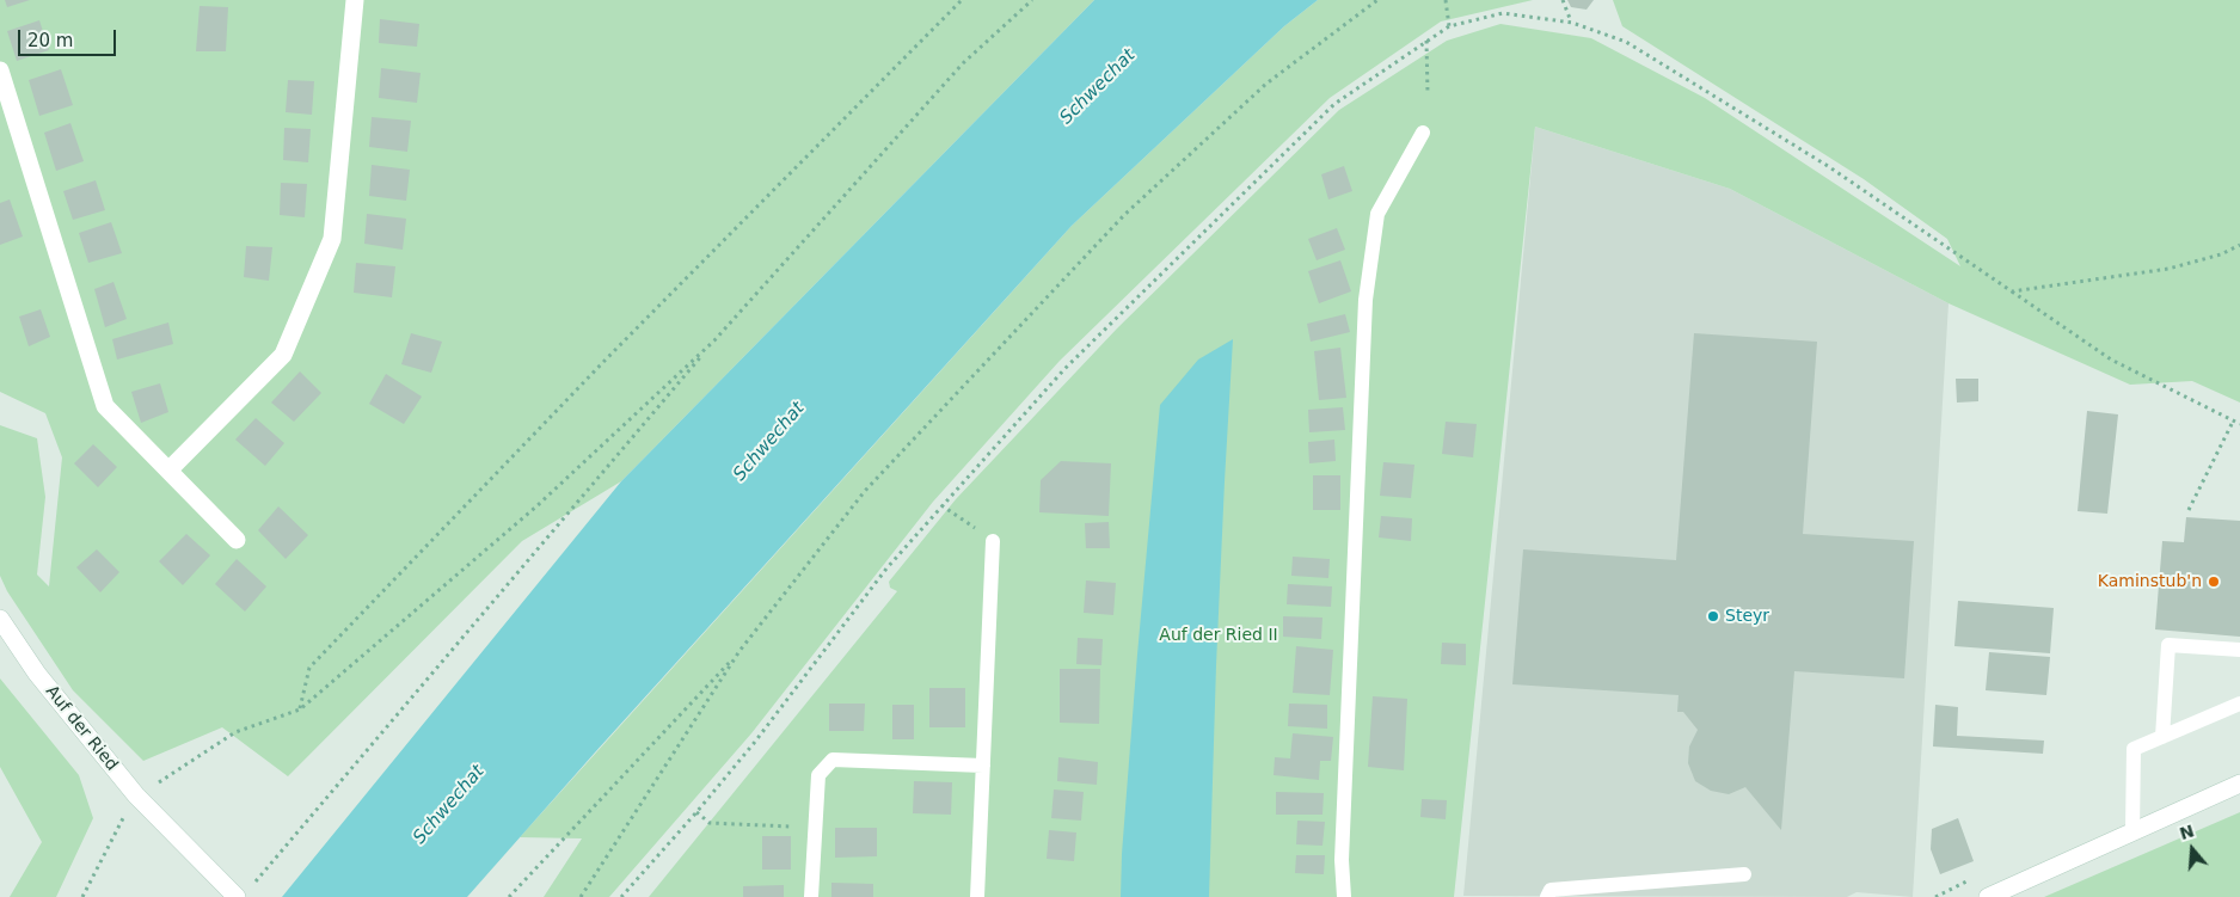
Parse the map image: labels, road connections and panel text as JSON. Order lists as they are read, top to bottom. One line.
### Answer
{"streets":{"street":["Auf der Ried"]},"water":["Schwechat"],"parks":["Auf der Ried II"],"places":["Kaminstub'n","Steyr"],"scale_bar":"20 m","north":"top"}
